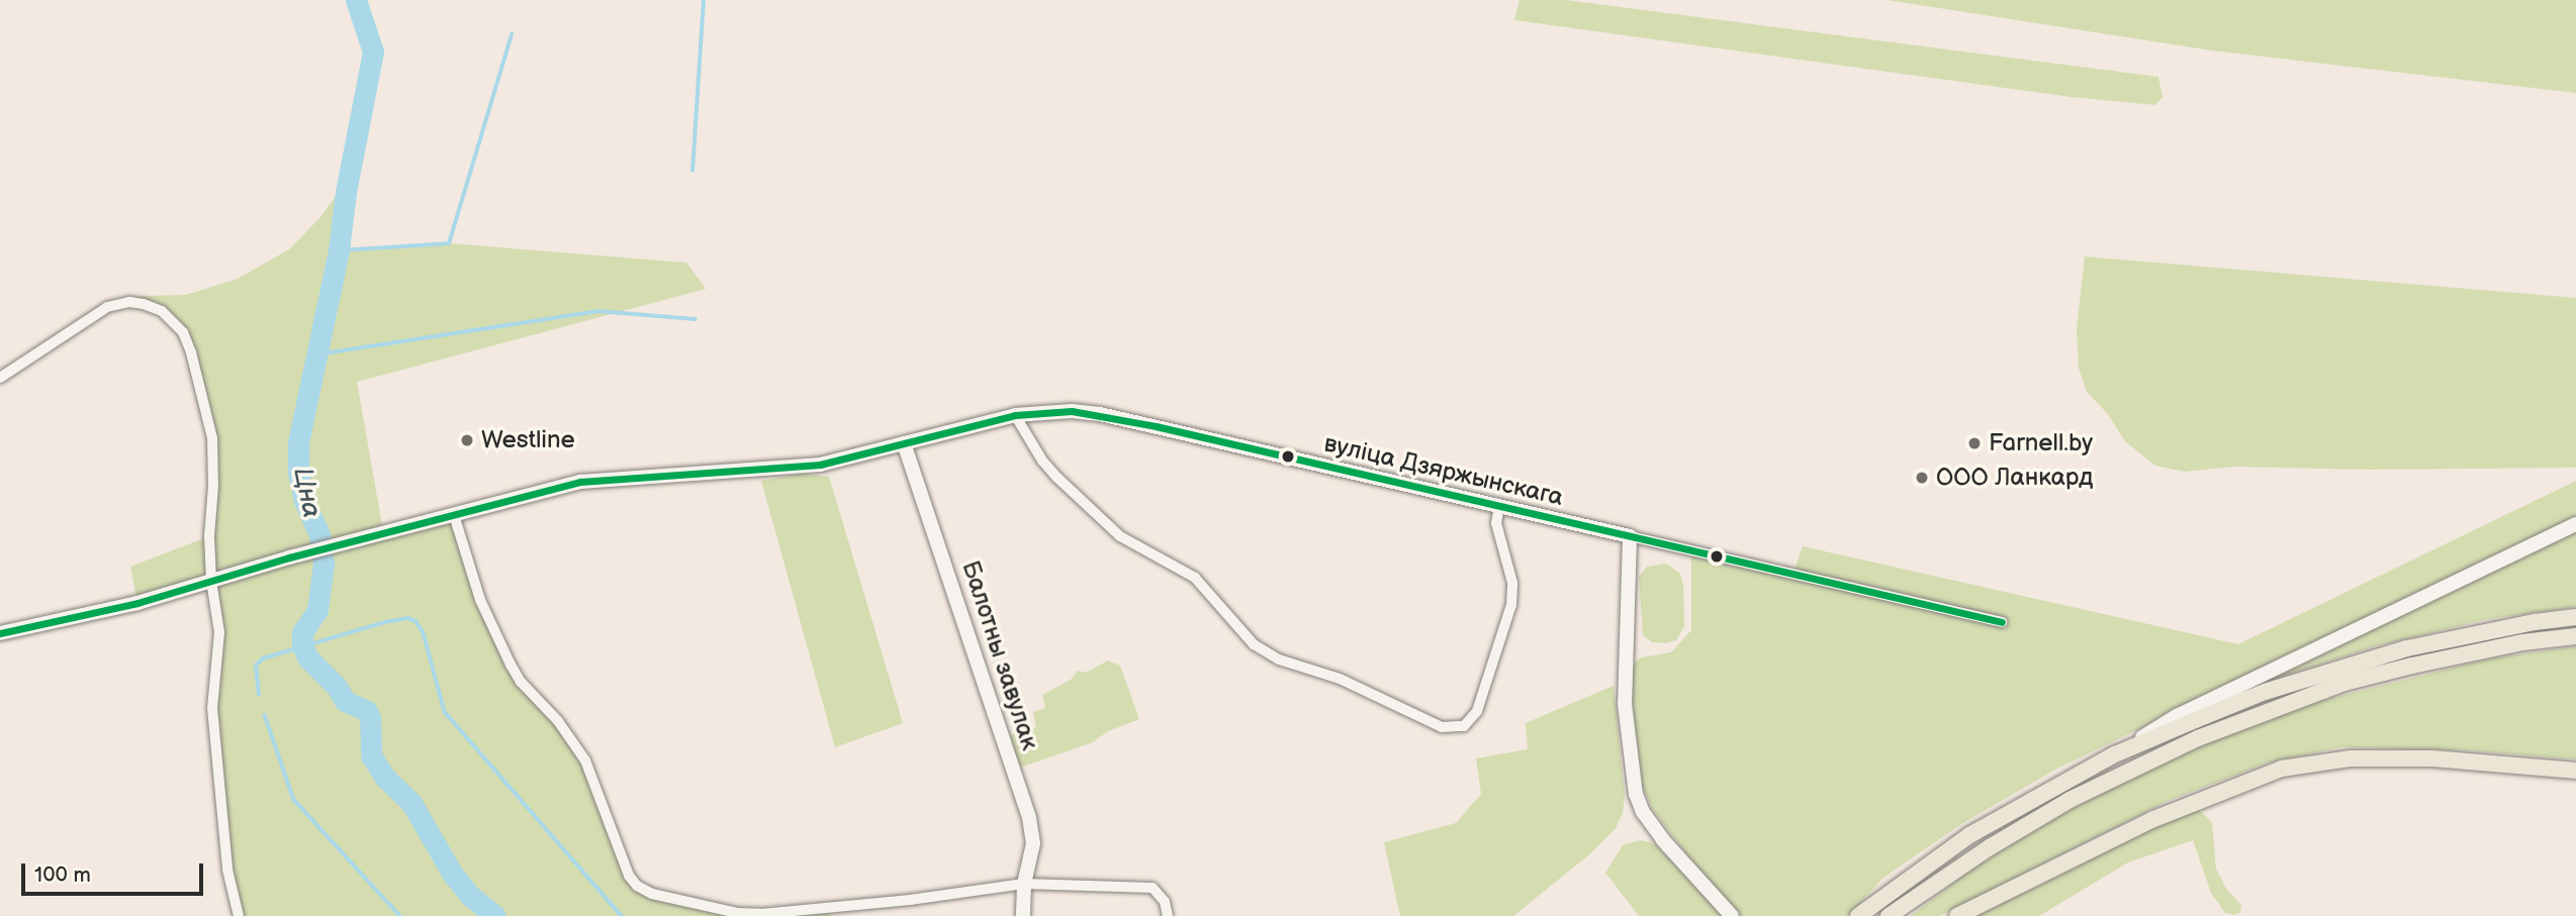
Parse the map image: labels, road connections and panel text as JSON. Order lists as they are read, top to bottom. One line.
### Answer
{"streets":{"main road":["вуліца Дзяржынскага","Балотны завулак"]},"crossings":[["вуліца Дзяржынскага","Балотны завулак"]],"water":["Цна"],"places":["Westline","Farnell.by","ООО Ланкард"],"scale_bar":"100 m"}
